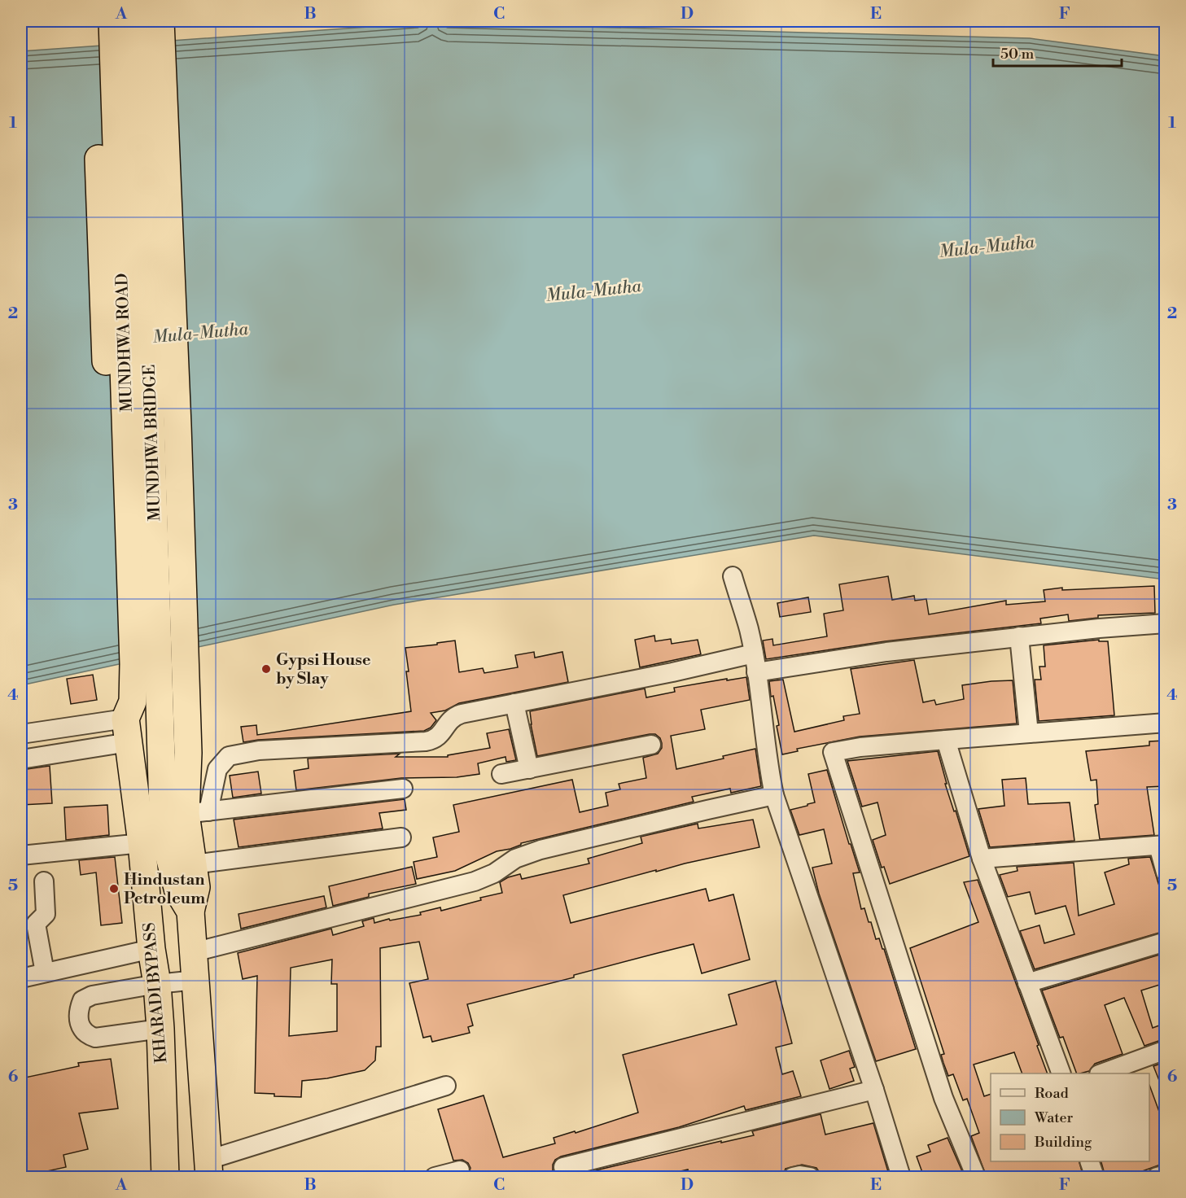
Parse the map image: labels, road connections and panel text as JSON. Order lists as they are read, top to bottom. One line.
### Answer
{"streets":{"highway":["MUNDHWA ROAD","MUNDHWA BRIDGE","KHARADI BYPASS"]},"crossings":[["MUNDHWA ROAD","KHARADI BYPASS"]],"water":["Mula-Mutha"],"places":["Gypsi House by Slay","Hindustan Petroleum"],"legend":["Road","Water","Building"],"scale_bar":"50 m","grid":{"columns":["A","B","C","D","E","F"],"rows":["1","2","3","4","5","6"]}}
